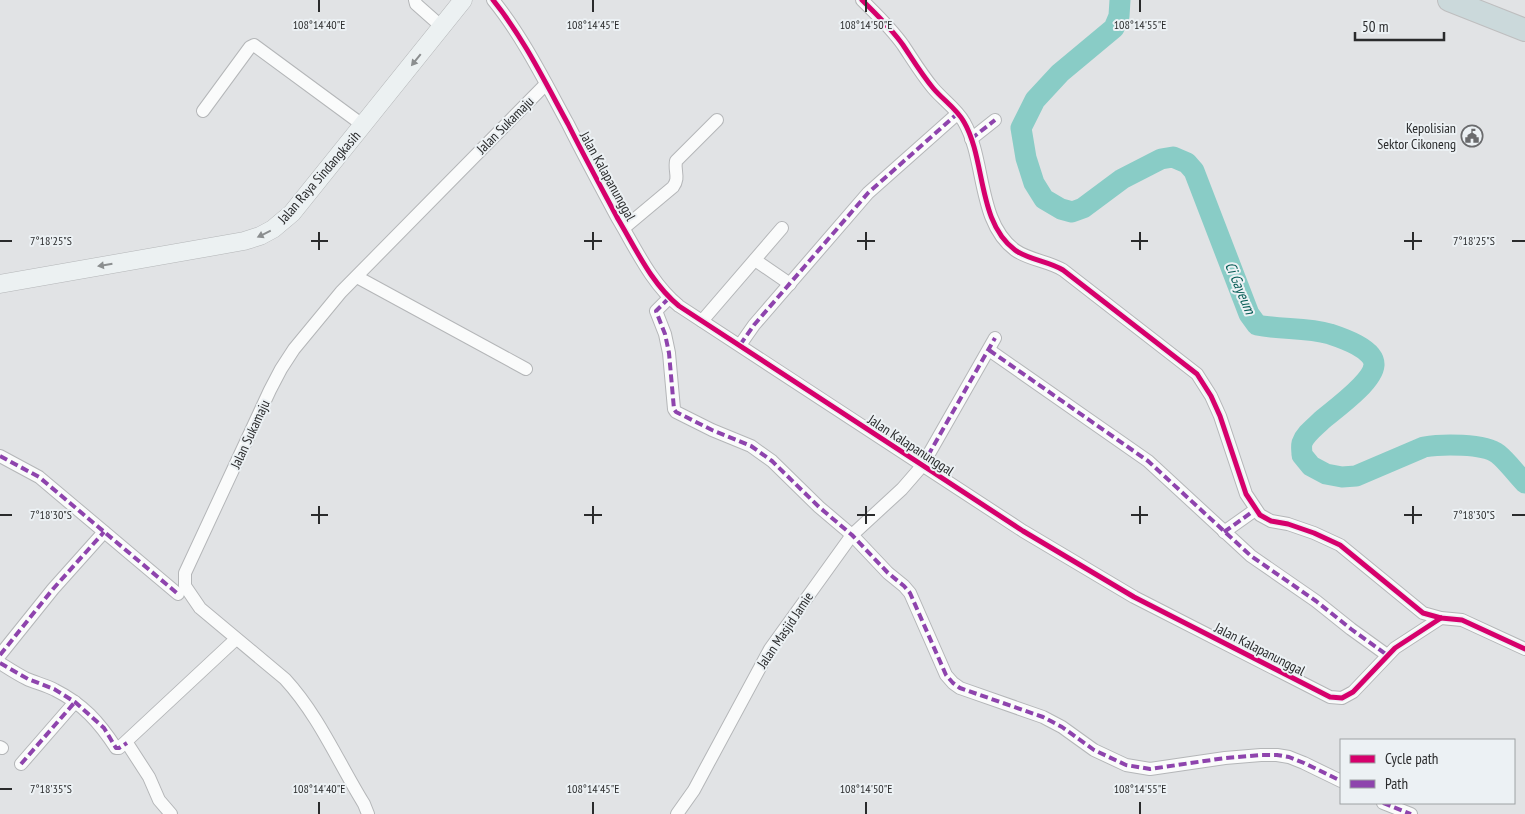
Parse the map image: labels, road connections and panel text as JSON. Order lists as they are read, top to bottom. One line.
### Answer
{"streets":{"main road":["Jalan Raya Sindangkasih"],"street":["Jalan Sukamaju","Jalan Kalapanunggal","Jalan Masjid Jamie"]},"crossings":[["Jalan Sukamaju","Jalan Kalapanunggal"],["Jalan Kalapanunggal","Jalan Masjid Jamie"]],"one_way":["Jalan Raya Sindangkasih"],"water":["Ci Gayeum"],"places":{"public building":["Kepolisian Sektor Cikoneng"]},"legend":["Cycle path","Path"],"scale_bar":"50 m","coordinates":["108°14'40\"E","108°14'45\"E","108°14'50\"E","108°14'55\"E","7°18'25\"S","7°18'30\"S","7°18'35\"S"]}
